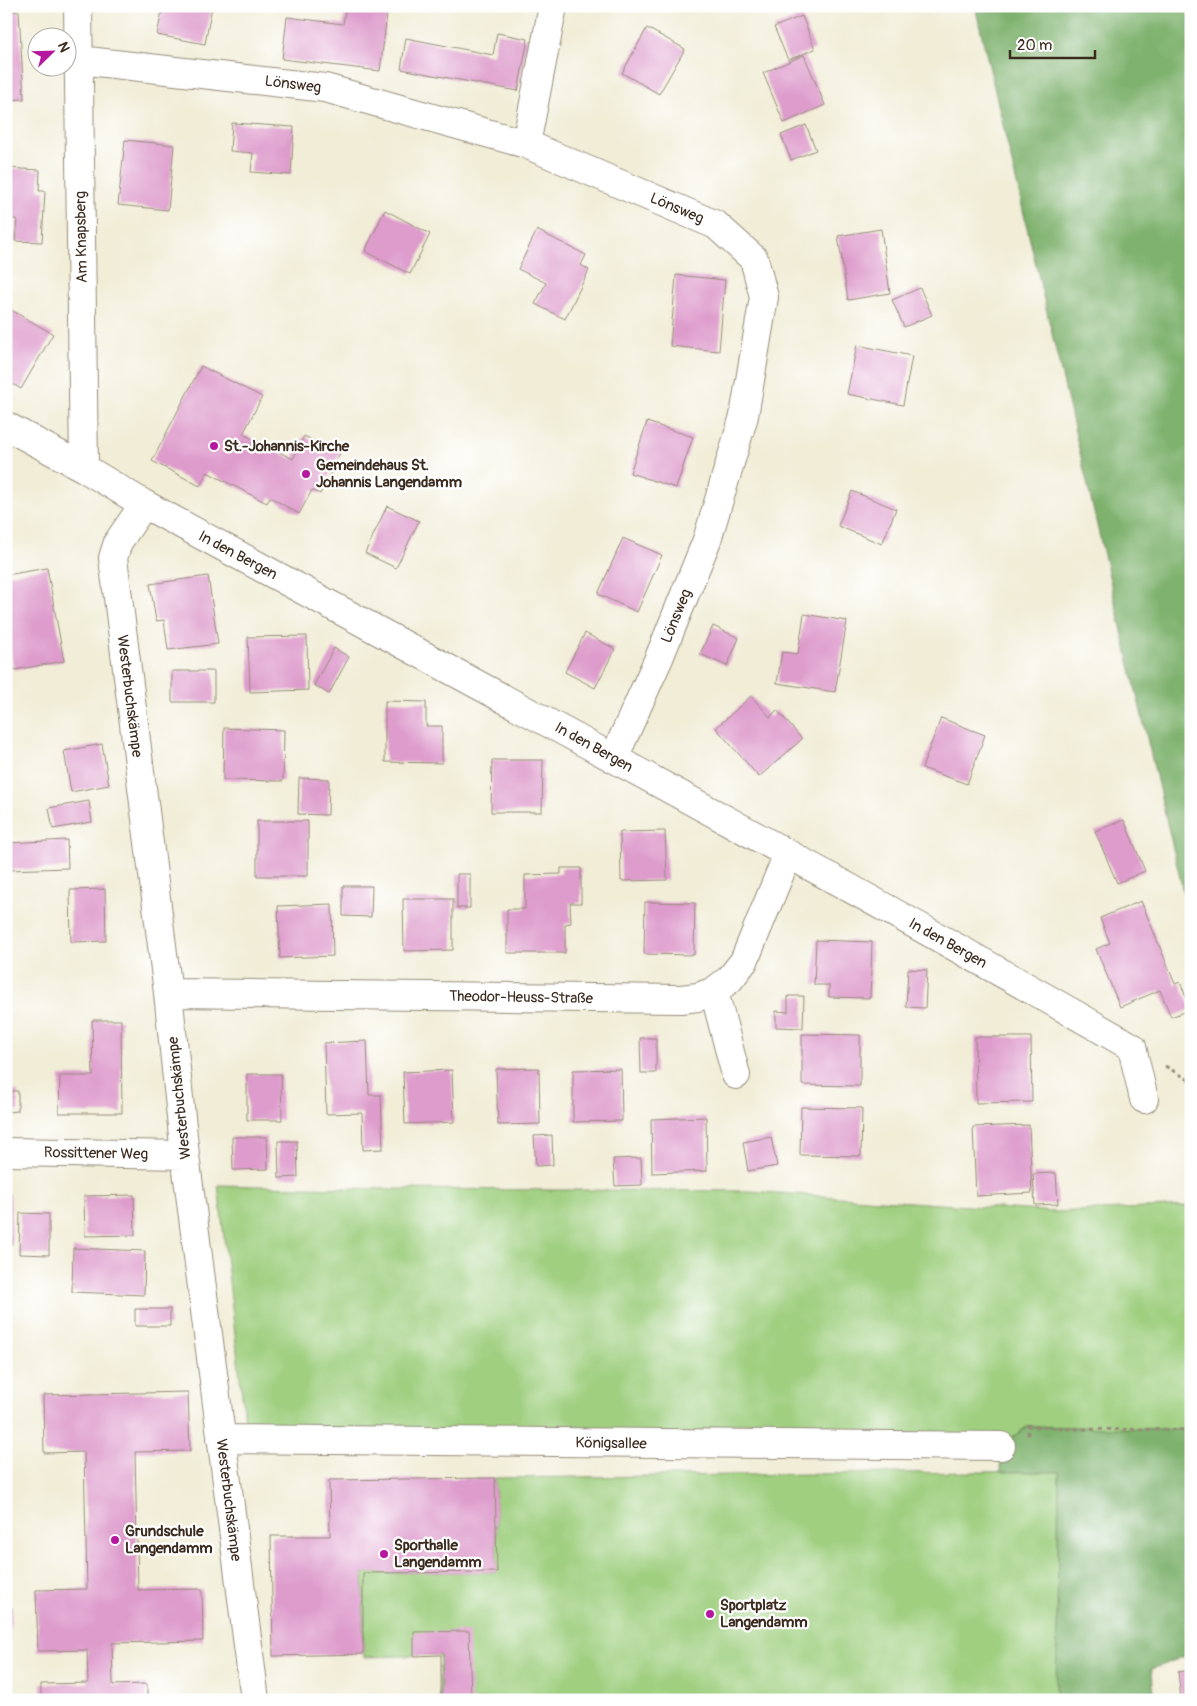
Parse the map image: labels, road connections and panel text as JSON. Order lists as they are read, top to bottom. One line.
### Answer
{"streets":{"street":["Lönsweg","Am Knapsberg","In den Bergen","Westerbuchskämpe","Theodor-Heuss-Straße","Rossittener Weg","Königsallee"]},"crossings":[["Lönsweg","Am Knapsberg"],["Lönsweg","In den Bergen"],["Am Knapsberg","In den Bergen"],["In den Bergen","Westerbuchskämpe"],["In den Bergen","Theodor-Heuss-Straße"],["Westerbuchskämpe","Theodor-Heuss-Straße"],["Westerbuchskämpe","Rossittener Weg"],["Westerbuchskämpe","Königsallee"]],"places":["St.-Johannis-Kirche","Gemeindehaus St. Johannis Langendamm","Grundschule Langendamm","Sporthalle Langendamm","Sportplatz Langendamm"],"scale_bar":"20 m","north":"top right"}
